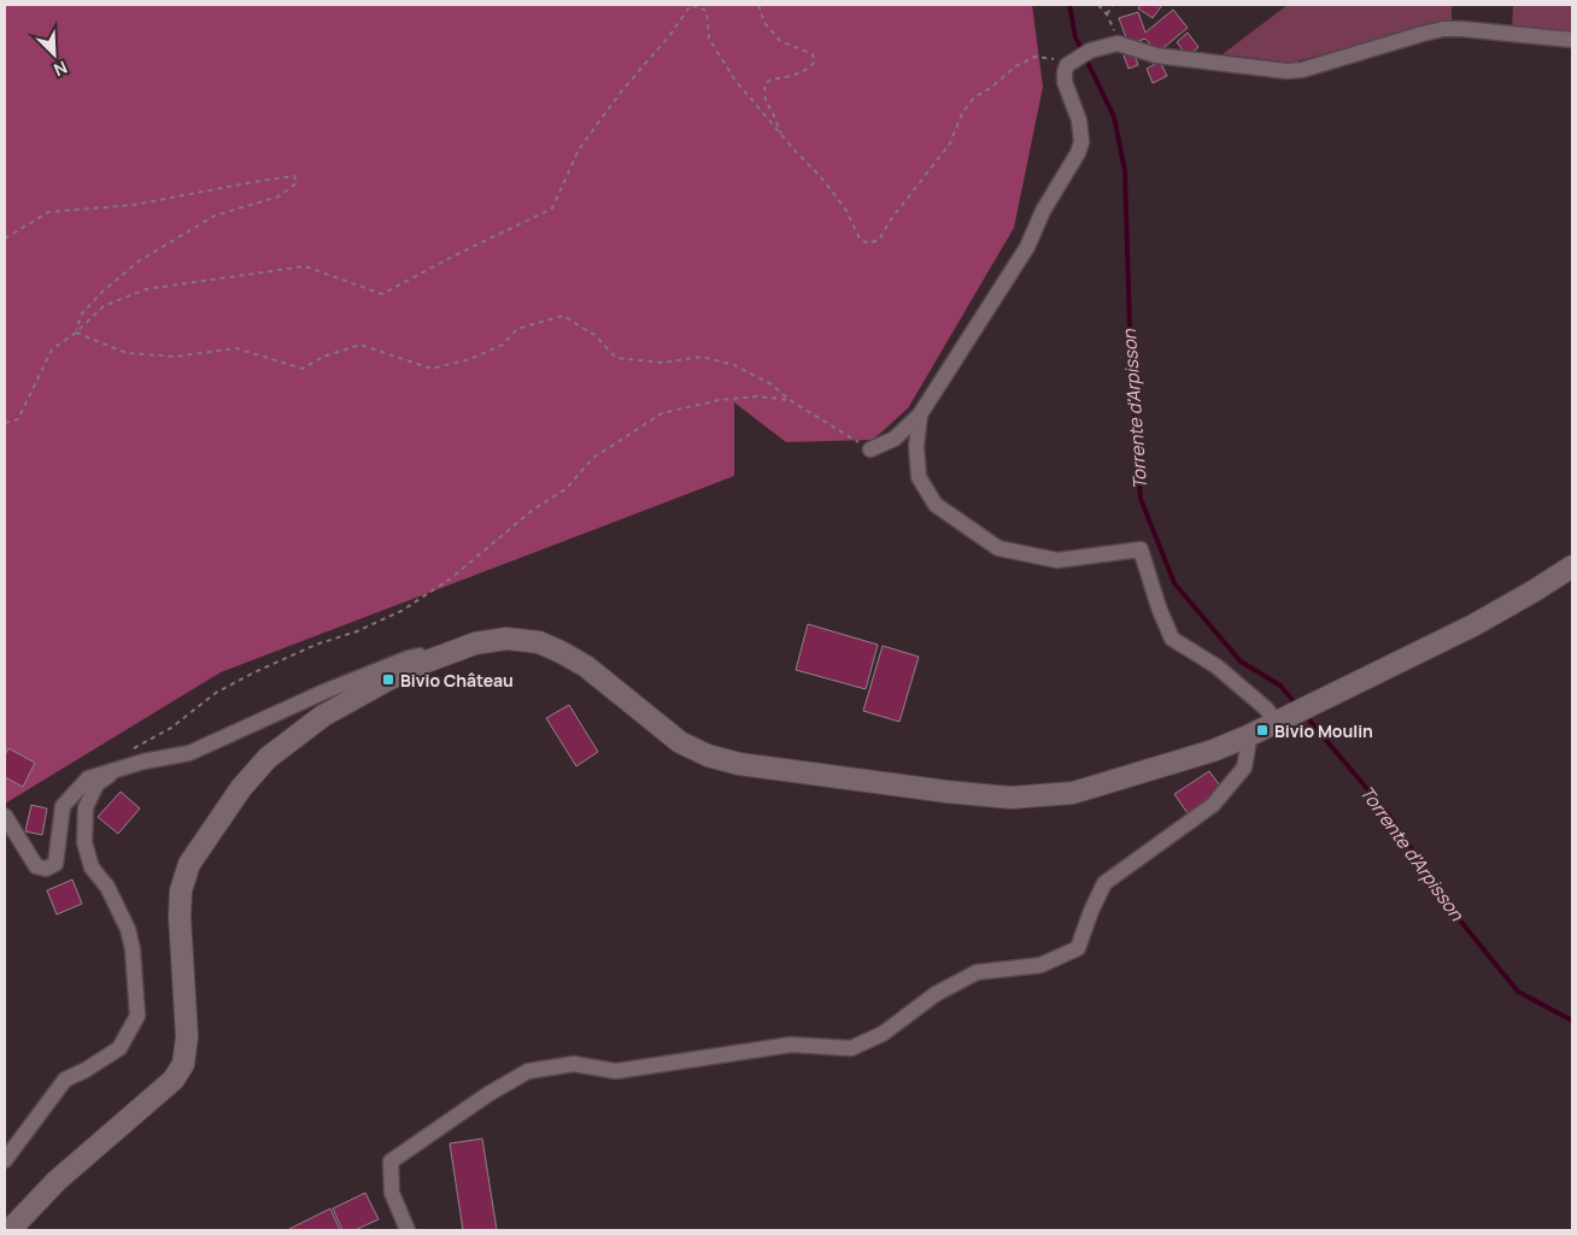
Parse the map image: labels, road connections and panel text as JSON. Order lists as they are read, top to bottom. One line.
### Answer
{"water":["Torrente d'Arpisson"],"places":{"transit":["Bivio Château","Bivio Moulin"]},"north":"bottom right"}
